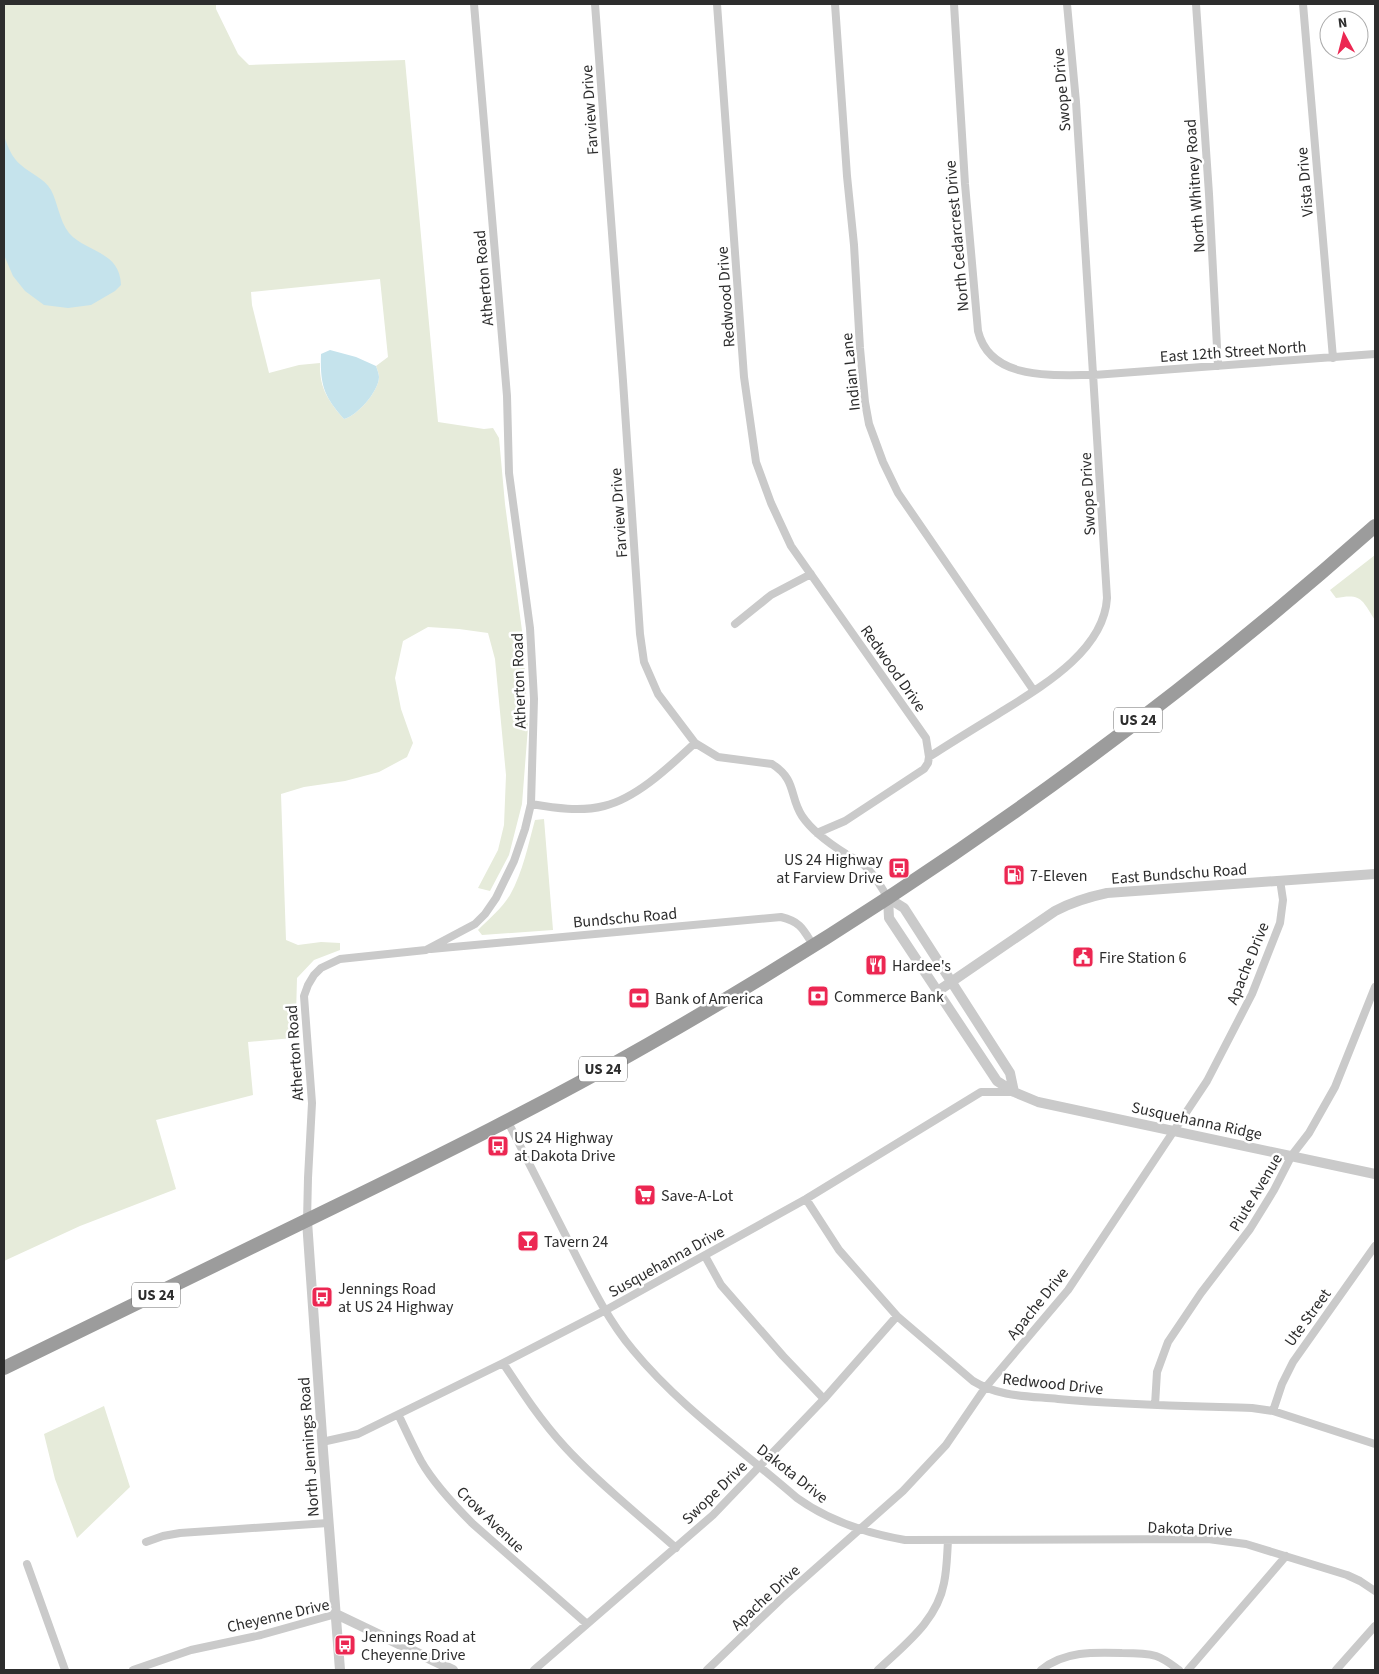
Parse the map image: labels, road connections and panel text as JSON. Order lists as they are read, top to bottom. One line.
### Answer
{"streets":{"highway":["US 24"],"street":["Swope Drive","Farview Drive","Vista Drive","North Whitney Road","North Cedarcrest Drive","Atherton Road","Redwood Drive","East 12th Street North","Indian Lane","East Bundschu Road","Bundschu Road","Apache Drive","Susquehanna Ridge","Piute Avenue","Susquehanna Drive","Ute Street","North Jennings Road","Dakota Drive","Crow Avenue","Cheyenne Drive"]},"crossings":[["Swope Drive","Farview Drive"],["Swope Drive","North Cedarcrest Drive"],["Swope Drive","Redwood Drive"],["Swope Drive","East 12th Street North"],["Swope Drive","Indian Lane"],["Swope Drive","Dakota Drive"],["Swope Drive","Crow Avenue"],["Farview Drive","US 24"],["Farview Drive","Susquehanna Ridge"],["Vista Drive","East 12th Street North"],["North Whitney Road","East 12th Street North"],["North Cedarcrest Drive","East 12th Street North"],["Atherton Road","US 24"],["Atherton Road","Bundschu Road"],["Atherton Road","North Jennings Road"],["Redwood Drive","Apache Drive"],["Redwood Drive","Piute Avenue"],["Redwood Drive","Susquehanna Drive"],["Redwood Drive","Ute Street"],["US 24","Bundschu Road"],["US 24","Susquehanna Ridge"],["US 24","North Jennings Road"],["US 24","Dakota Drive"],["East Bundschu Road","Apache Drive"],["East Bundschu Road","Susquehanna Ridge"],["Apache Drive","Susquehanna Ridge"],["Apache Drive","Dakota Drive"],["Susquehanna Ridge","Piute Avenue"],["Susquehanna Ridge","Susquehanna Drive"],["Susquehanna Drive","North Jennings Road"],["Susquehanna Drive","Dakota Drive"],["Susquehanna Drive","Crow Avenue"],["North Jennings Road","Cheyenne Drive"]],"places":{"bus stop":["US 24 Highway at Farview Drive","US 24 Highway at Dakota Drive","Jennings Road at US 24 Highway","Jennings Road at Cheyenne Drive"],"fuel station":["7-Eleven"],"public building":["Fire Station 6"],"restaurant":["Hardee's"],"bank":["Commerce Bank","Bank of America"],"supermarket":["Save-A-Lot"],"bar":["Tavern 24"]},"north":"top"}
